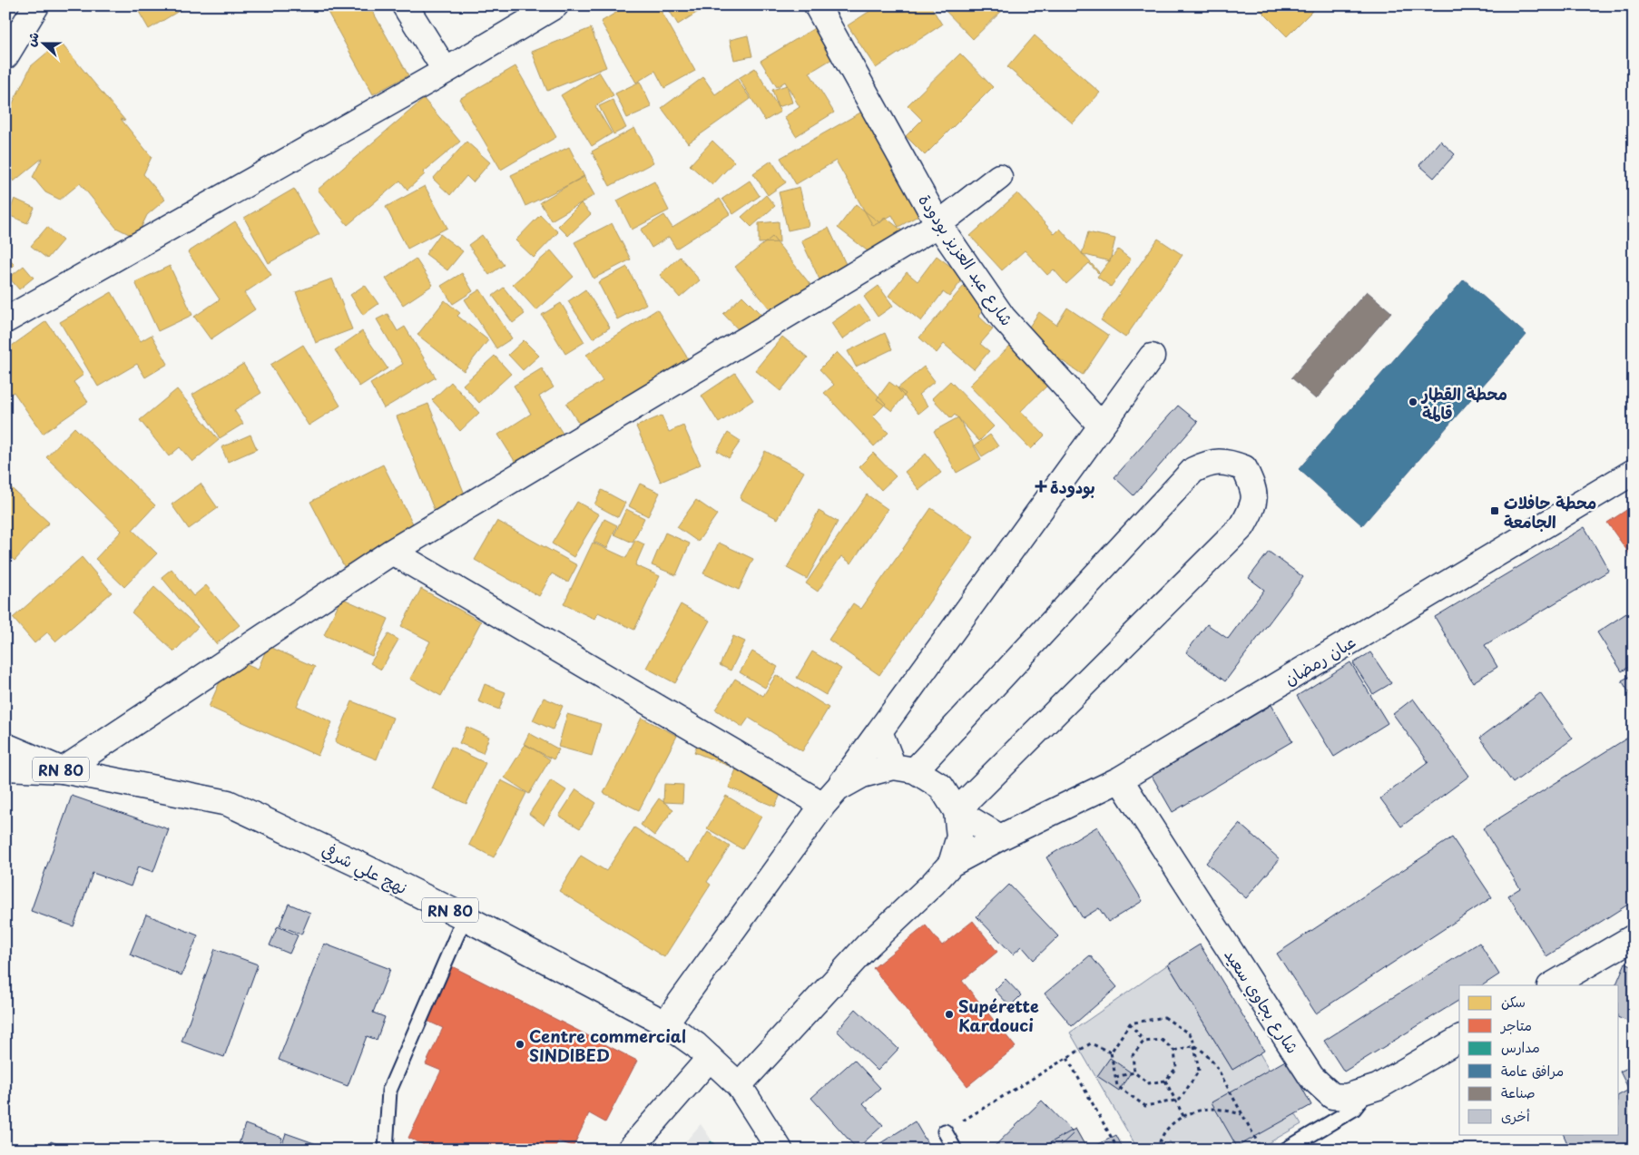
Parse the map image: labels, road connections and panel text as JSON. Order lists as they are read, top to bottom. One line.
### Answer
{"streets":{"main road":["شارع عبد العزيز بودودة","عبان رمضان","RN 80","نهج علي شرفي","شارع بجاوي سعيد"]},"crossings":[["عبان رمضان","شارع بجاوي سعيد"]],"places":{"other":["محطة القطار قالمة","Supérette Kardouci","Centre commercial SINDIBED"],"health":["بودودة"],"transit":["محطة حافلات الجامعة"]},"legend":["سكن","متاجر","مدارس","مرافق عامة","صناعة","أخرى"],"north":"left"}
